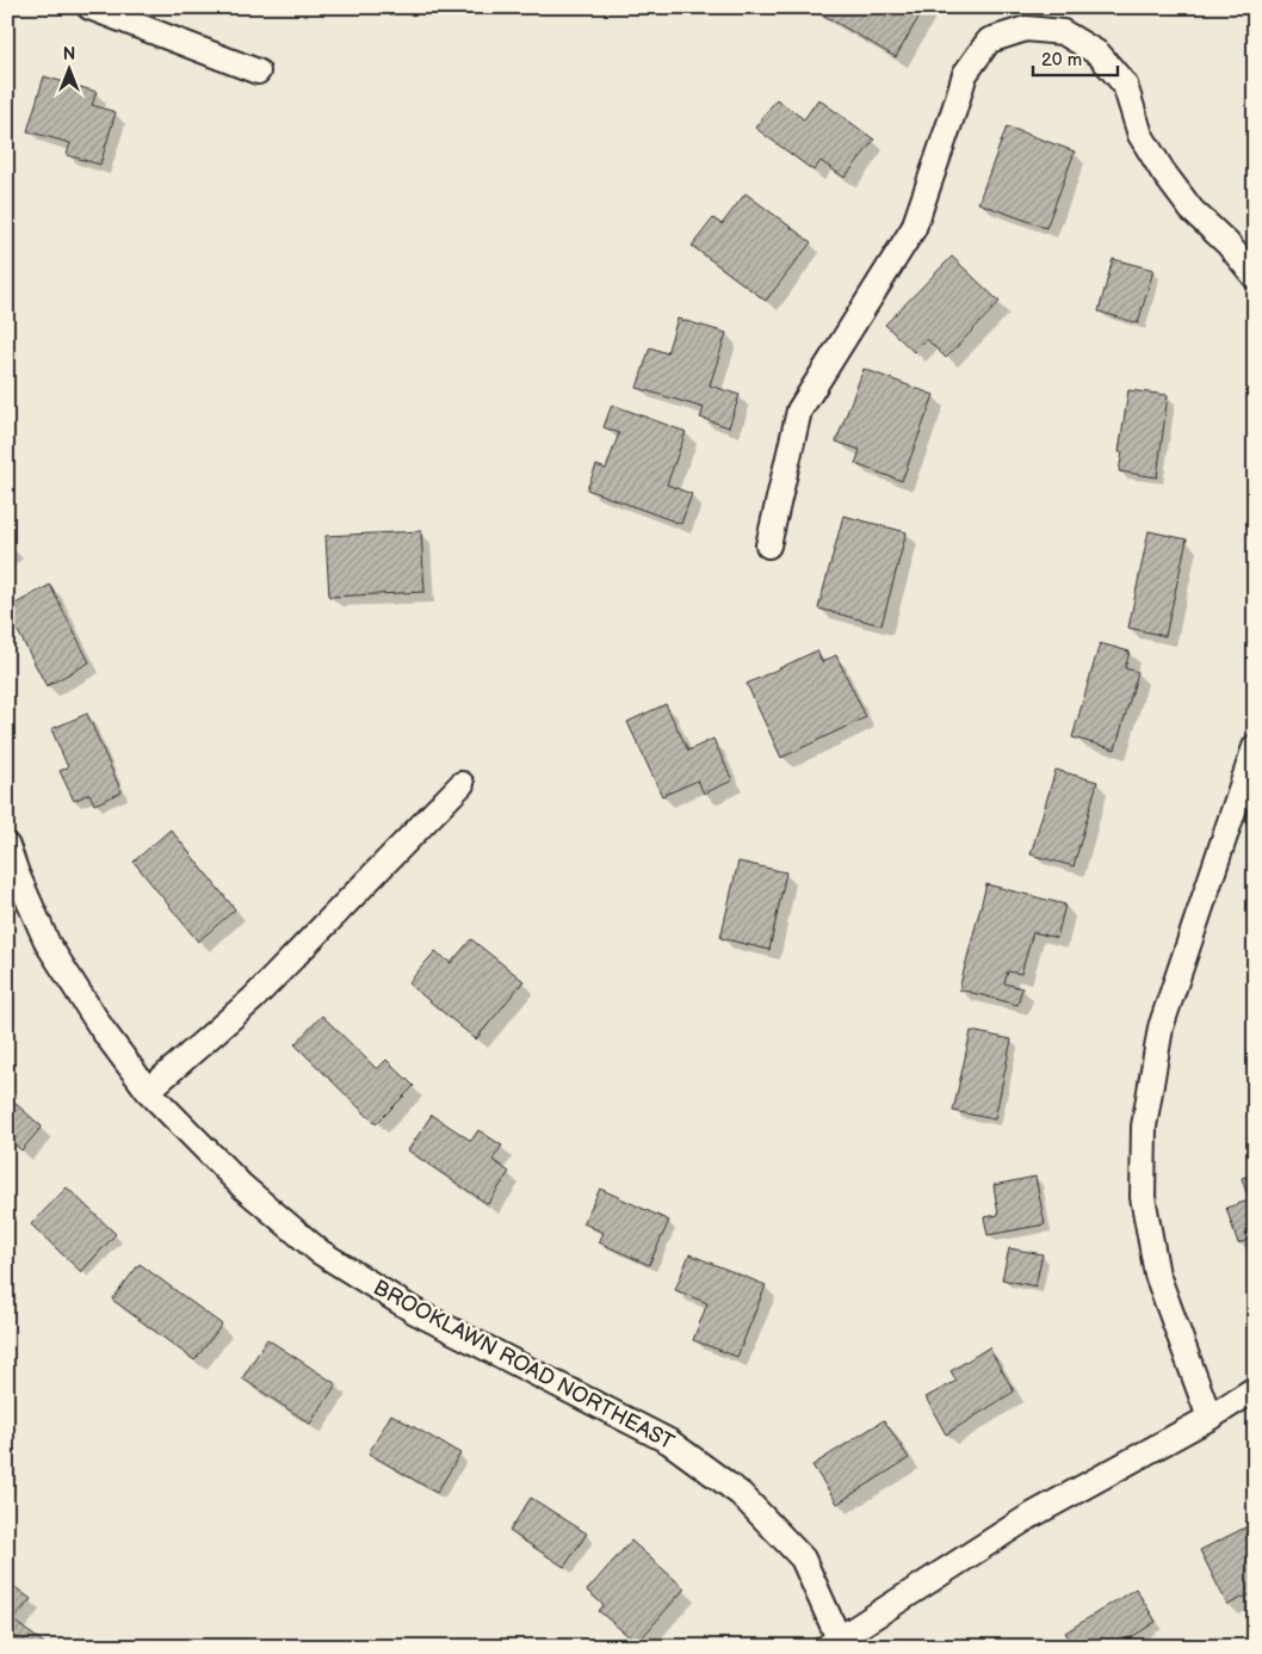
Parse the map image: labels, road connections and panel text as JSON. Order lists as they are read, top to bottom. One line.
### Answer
{"streets":{"street":["BROOKLAWN ROAD NORTHEAST"]},"scale_bar":"20 m","north":"top"}
